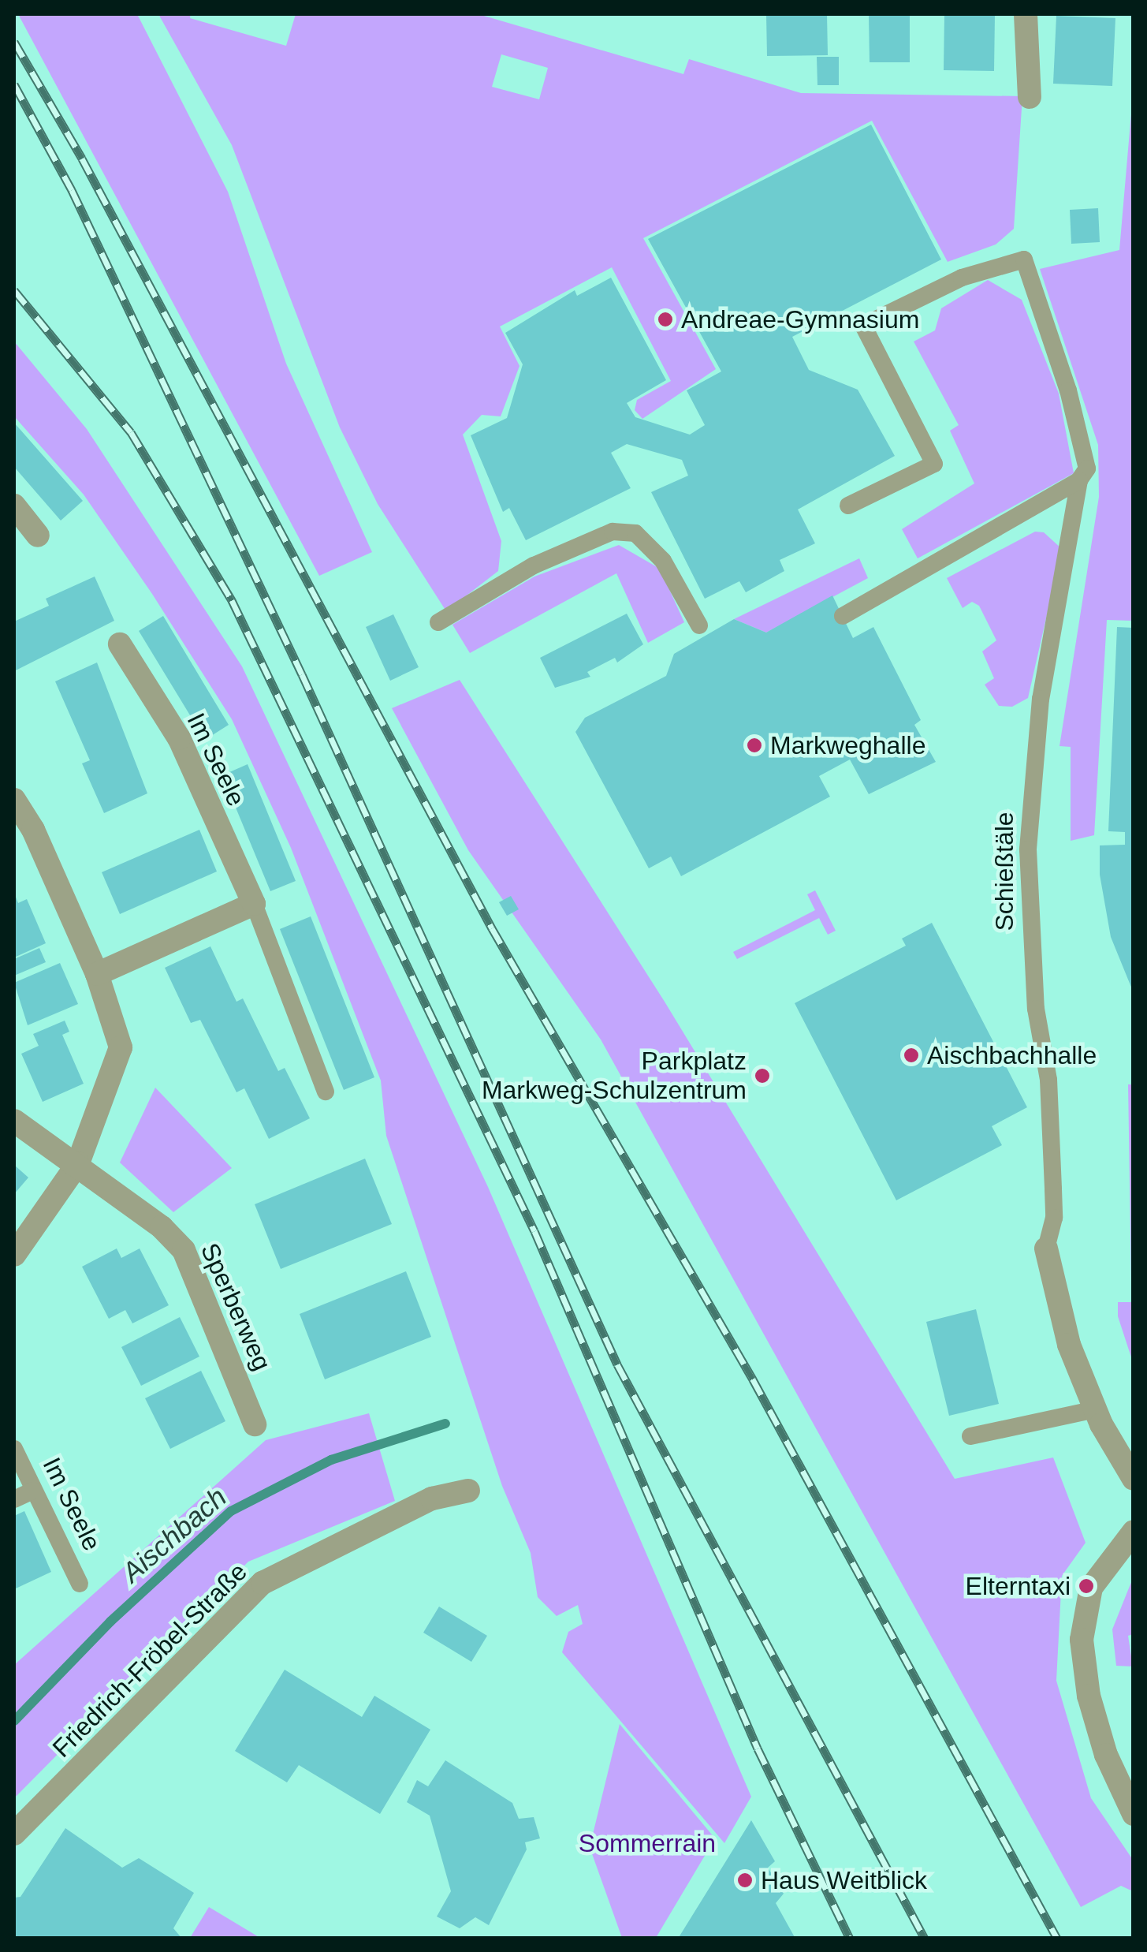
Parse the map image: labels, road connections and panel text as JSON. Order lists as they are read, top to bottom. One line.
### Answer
{"streets":{"street":["Im Seele","Schießtäle","Sperberweg","Friedrich-Fröbel-Straße"]},"water":["Aischbach"],"parks":["Sommerrain"],"places":["Andreae-Gymnasium","Markweghalle","Aischbachhalle","Parkplatz Markweg-Schulzentrum","Elterntaxi","Haus Weitblick"]}
